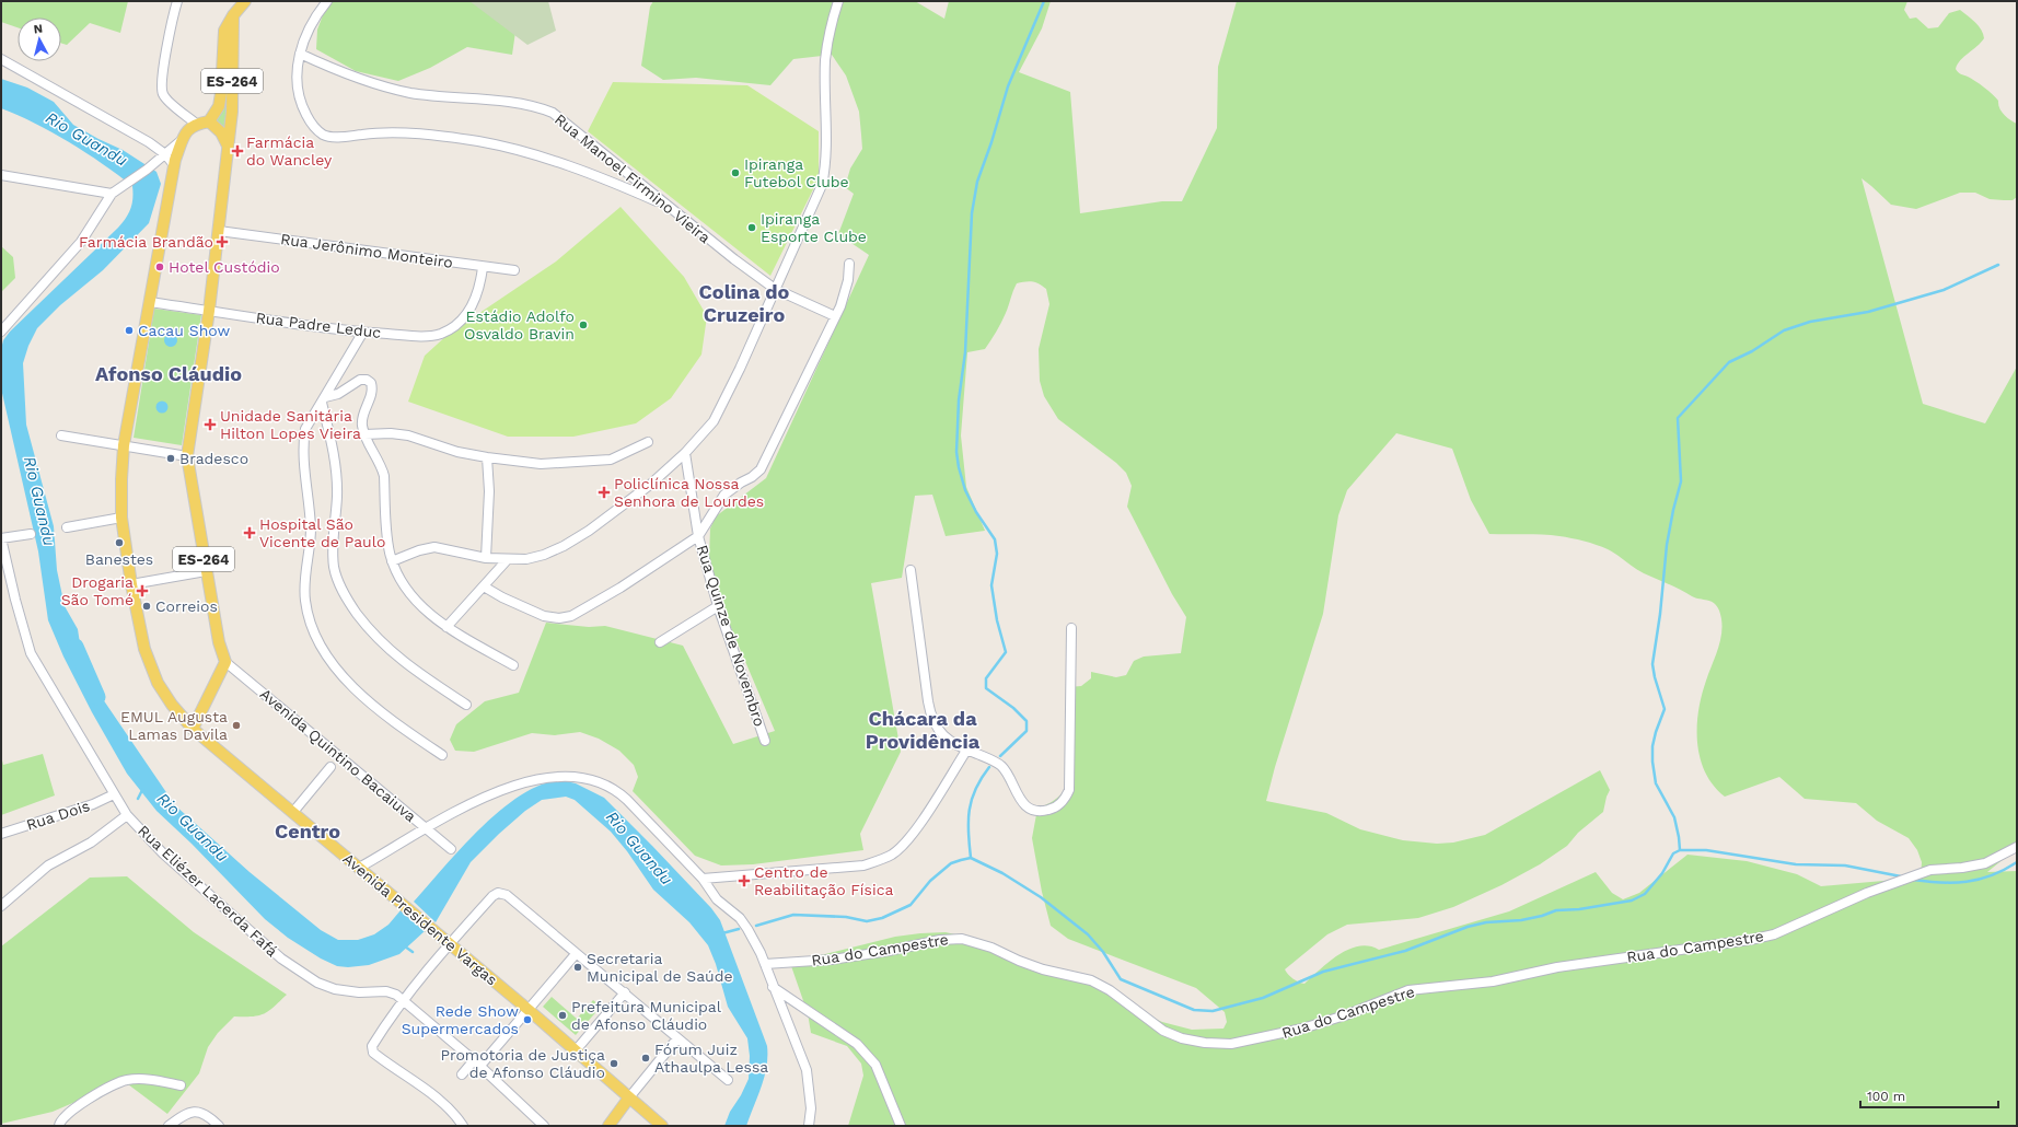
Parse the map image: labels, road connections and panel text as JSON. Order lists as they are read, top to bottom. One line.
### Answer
{"streets":{"main road":["ES-264","Avenida Presidente Vargas"],"street":["Rua Manoel Firmino Vieira","Rua Jerônimo Monteiro","Rua Padre Leduc","Rua Quinze de Novembro","Avenida Quintino Bacaiuva","Rua Dois","Rua Eliézer Lacerda Fafá","Rua do Campestre"]},"crossings":[["ES-264","Rua Jerônimo Monteiro"],["ES-264","Rua Padre Leduc"],["ES-264","Avenida Quintino Bacaiuva"],["Rua Jerônimo Monteiro","Rua Padre Leduc"],["Rua Padre Leduc","Avenida Presidente Vargas"],["Rua Dois","Rua Eliézer Lacerda Fafá"]],"districts":["Colina do Cruzeiro","Afonso Cláudio","Chácara da Providência","Centro"],"water":["Rio Guandu"],"places":{"health":["Farmácia do Wancley","Farmácia Brandão","Unidade Sanitária Hilton Lopes Vieira","Policlínica Nossa Senhora de Lourdes","Hospital São Vicente de Paulo","Drogaria São Tomé","Centro de Reabilitação Física"],"other":["Ipiranga Futebol Clube","Ipiranga Esporte Clube","Hotel Custódio","Estádio Adolfo Osvaldo Bravin","Cacau Show","Bradesco","Banestes","Correios","EMUL Augusta Lamas Davila","Secretaria Municipal de Saúde","Prefeitura Municipal de Afonso Cláudio","Rede Show Supermercados","Fórum Juiz Athaulpa Lessa","Promotoria de Justiça de Afonso Cláudio"]},"scale_bar":"100 m","north":"top"}
